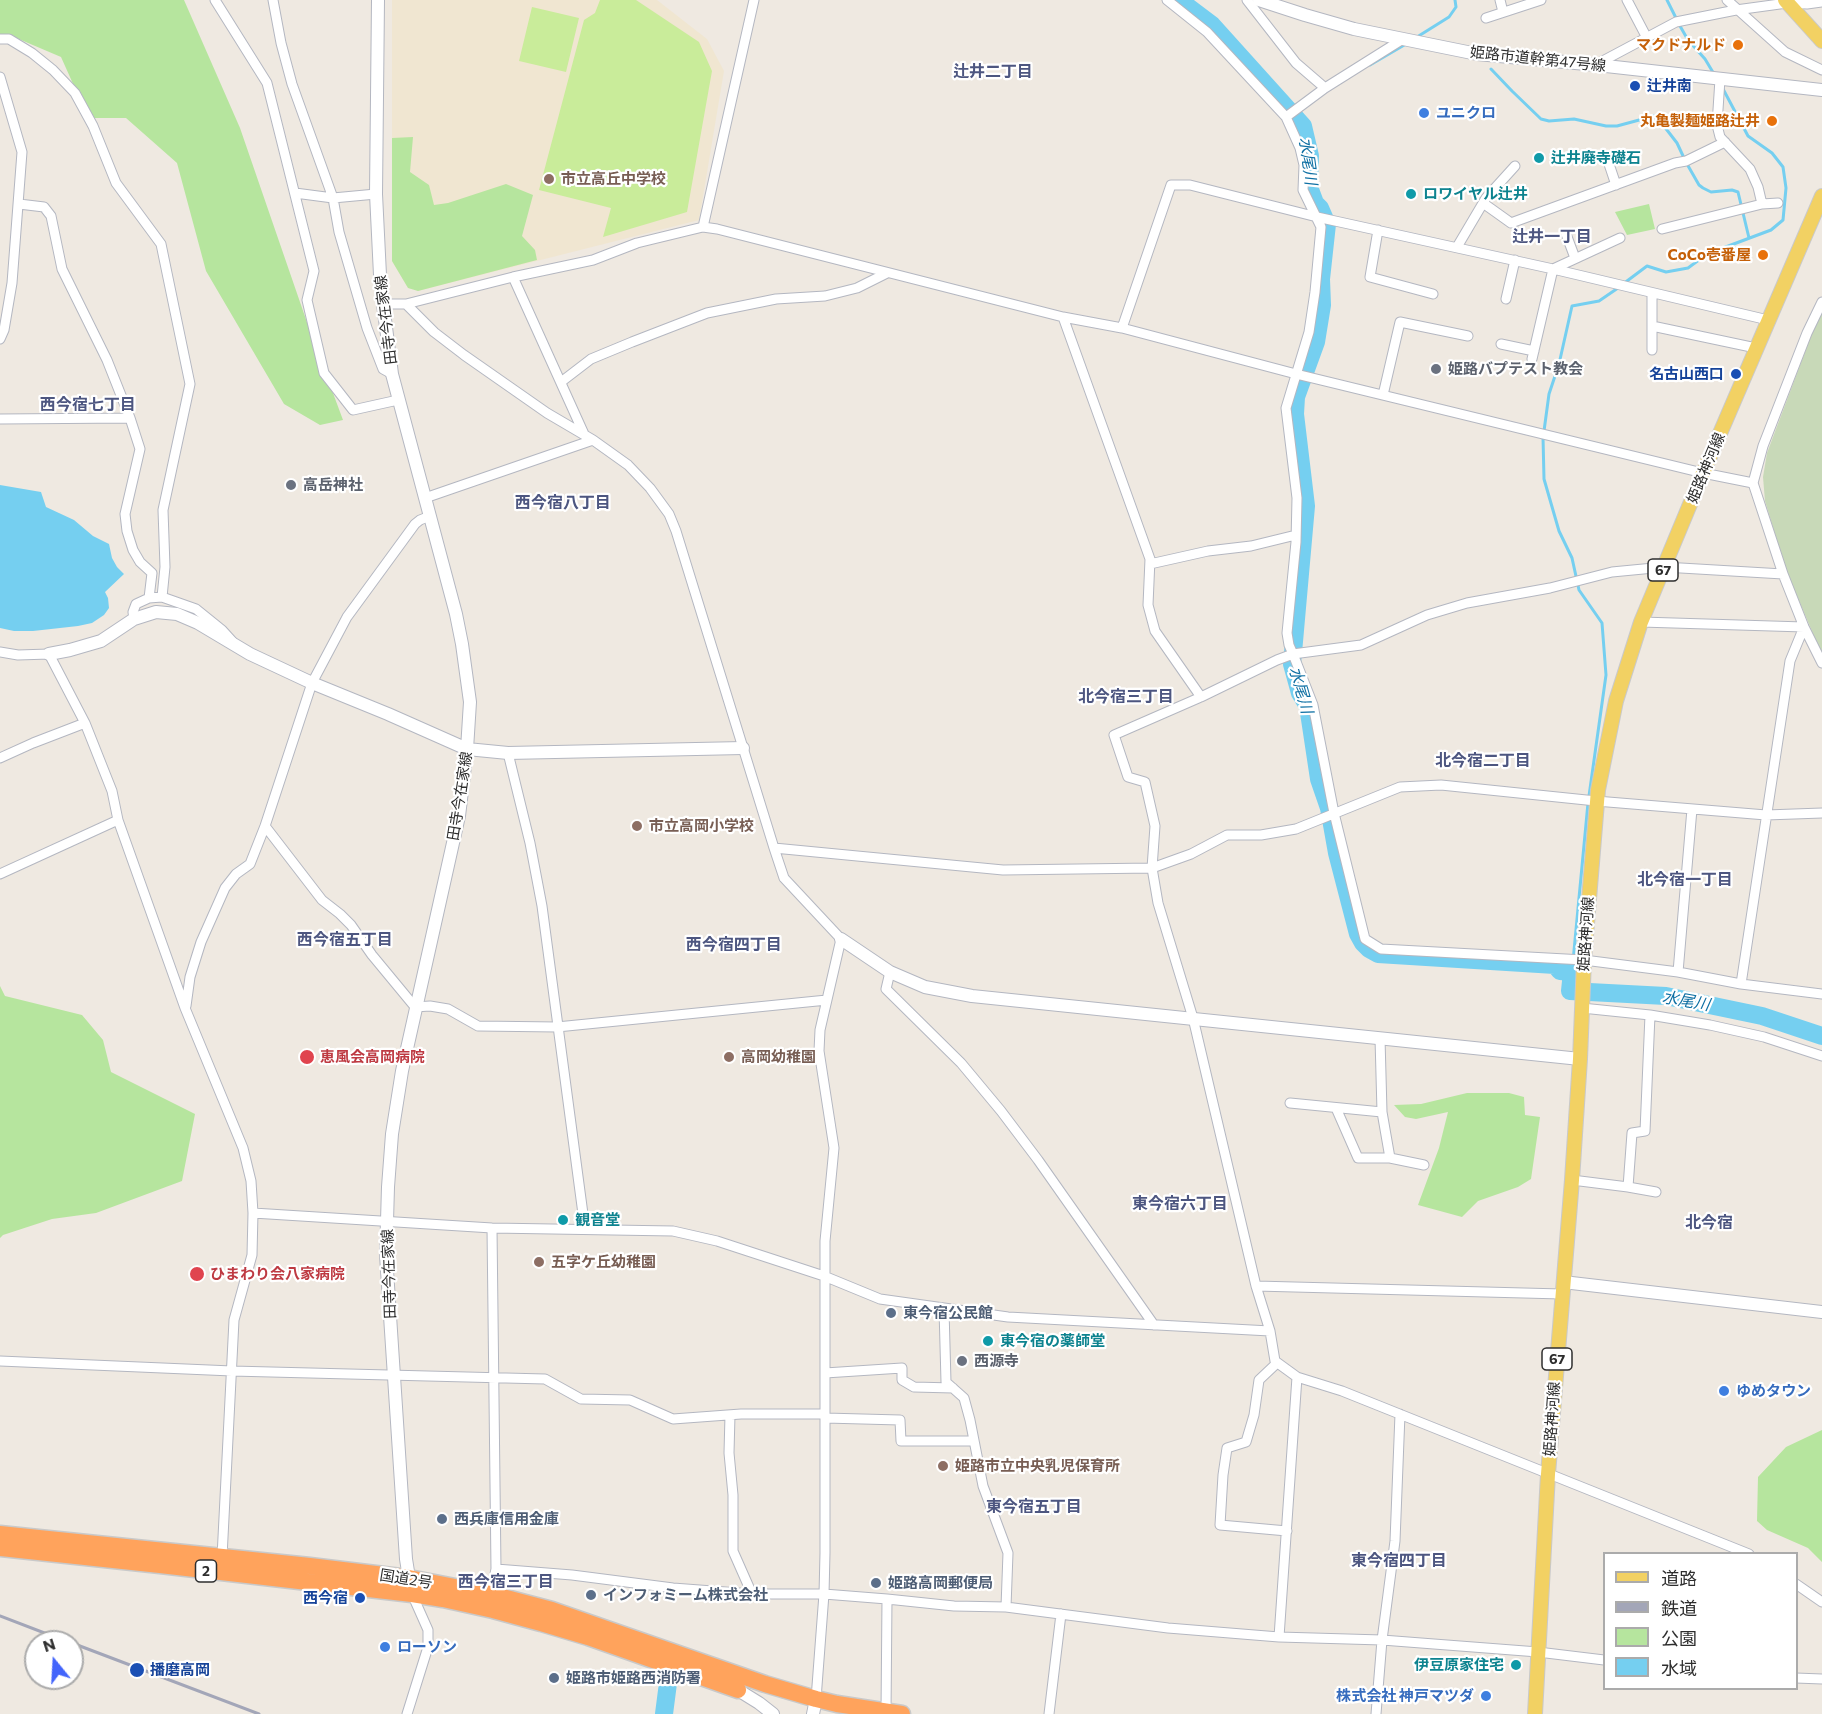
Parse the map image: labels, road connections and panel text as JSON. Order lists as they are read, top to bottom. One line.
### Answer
{"streets":{"highway":["2","国道2号"],"main road":["姫路神河線","67"],"street":["姫路市道幹第47号線","田寺今在家線"]},"crossings":[["田寺今在家線","国道2号"]],"districts":["辻井二丁目","辻井一丁目","西今宿七丁目","西今宿八丁目","北今宿三丁目","北今宿二丁目","北今宿一丁目","西今宿五丁目","西今宿四丁目","東今宿六丁目","北今宿","東今宿五丁目","東今宿四丁目","西今宿三丁目"],"water":["水尾川"],"places":["マクドナルド","辻井南","ユニクロ","丸亀製麺姫路辻井","辻井廃寺礎石","市立高丘中学校","ロワイヤル辻井","CoCo壱番屋","姫路バプテスト教会","名古山西口","高岳神社","市立高岡小学校","恵風会高岡病院","高岡幼稚園","観音堂","五字ケ丘幼稚園","ひまわり会八家病院","東今宿公民館","東今宿の薬師堂","西源寺","ゆめタウン","姫路市立中央乳児保育所","西兵庫信用金庫","姫路高岡郵便局","インフォミーム株式会社","西今宿","ローソン","伊豆原家住宅","播磨高岡","姫路市姫路西消防署","株式会社 神戸マツダ"],"legend":["道路","鉄道","公園","水域"],"north":"top"}
